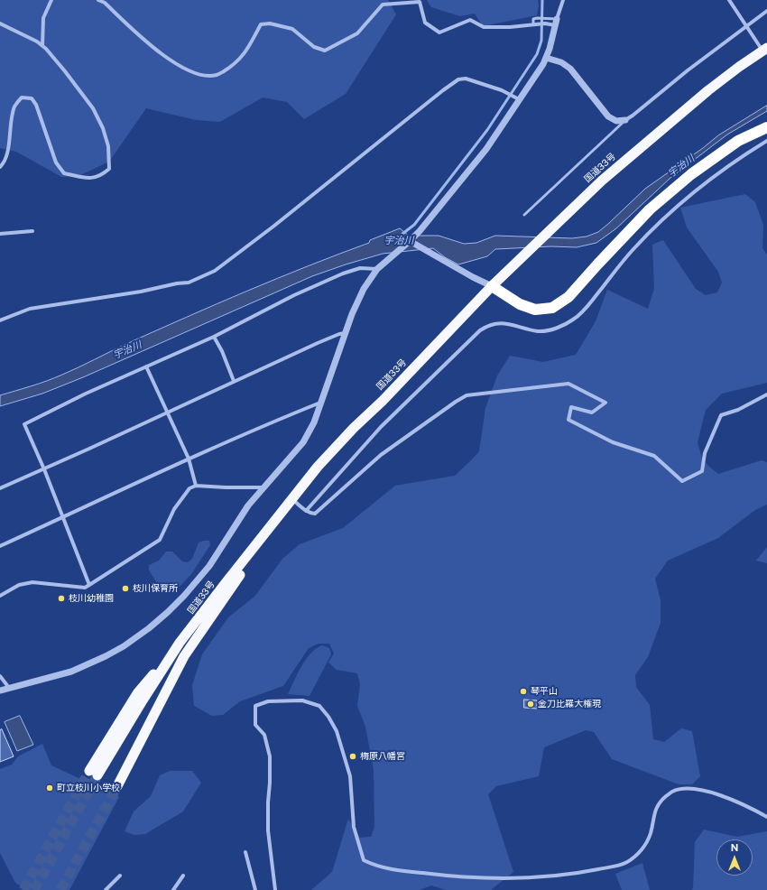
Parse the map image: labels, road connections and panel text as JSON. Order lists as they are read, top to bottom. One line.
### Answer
{"streets":{"highway":["国道33号"]},"water":["宇治川"],"places":["枝川保育所","枝川幼稚園","琴平山","金刀比羅大権現","梅原八幡宮","町立枝川小学校"],"north":"top"}
